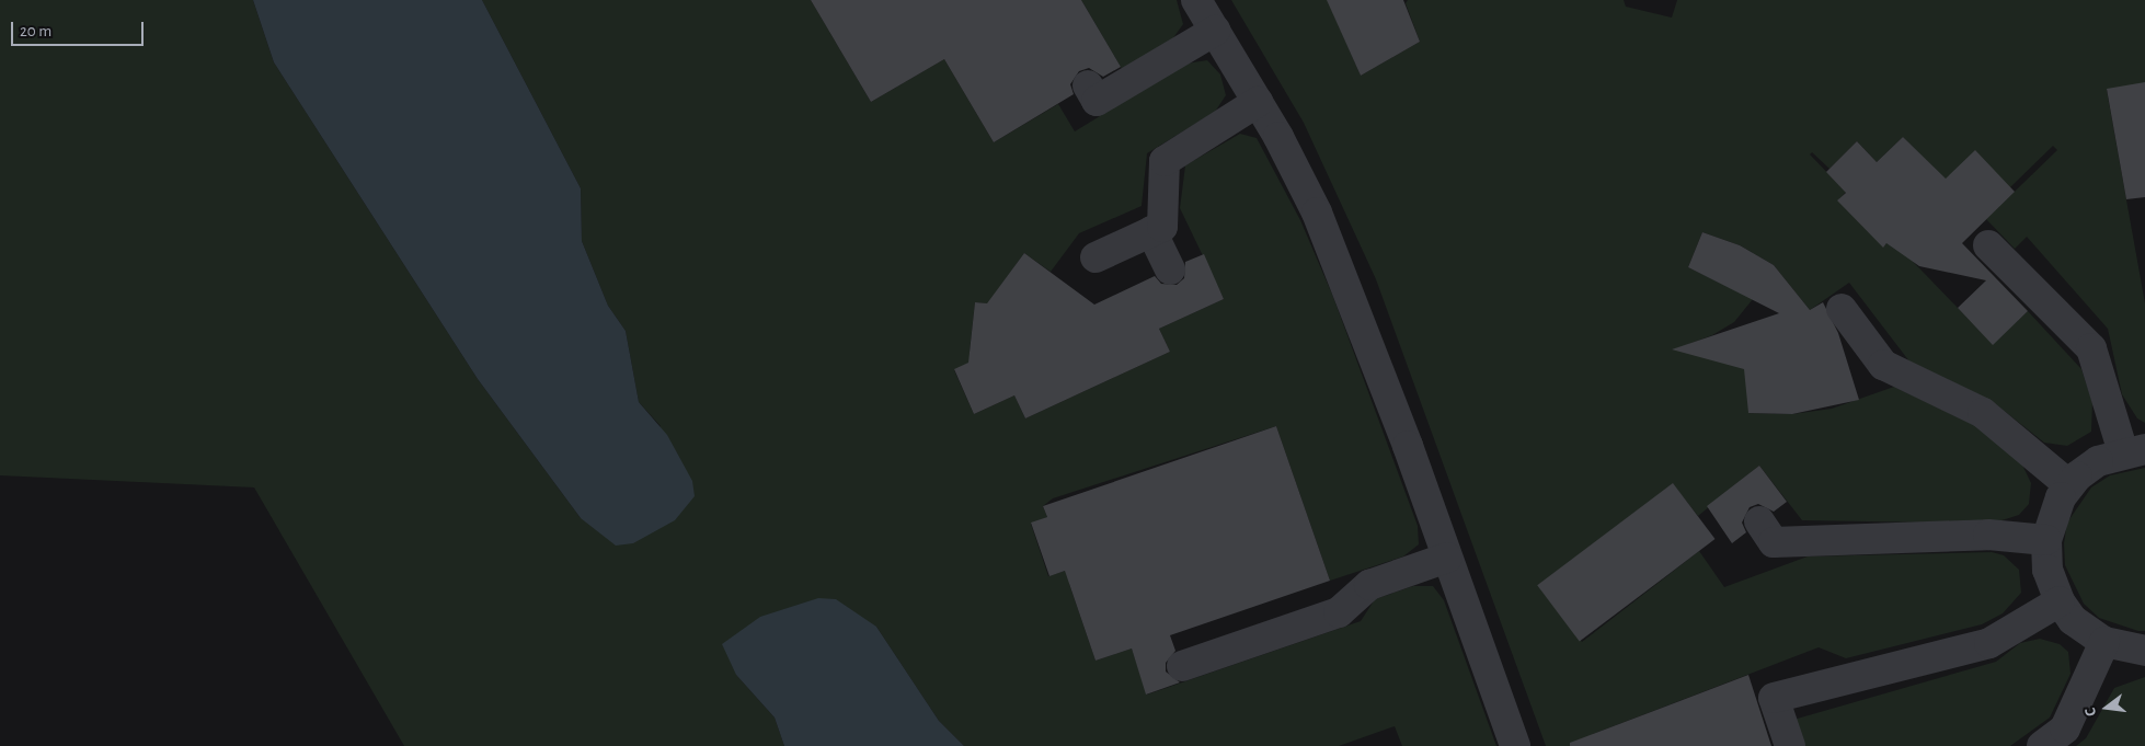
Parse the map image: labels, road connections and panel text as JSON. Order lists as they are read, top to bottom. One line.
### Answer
{"scale_bar":"20 m","north":"left"}
